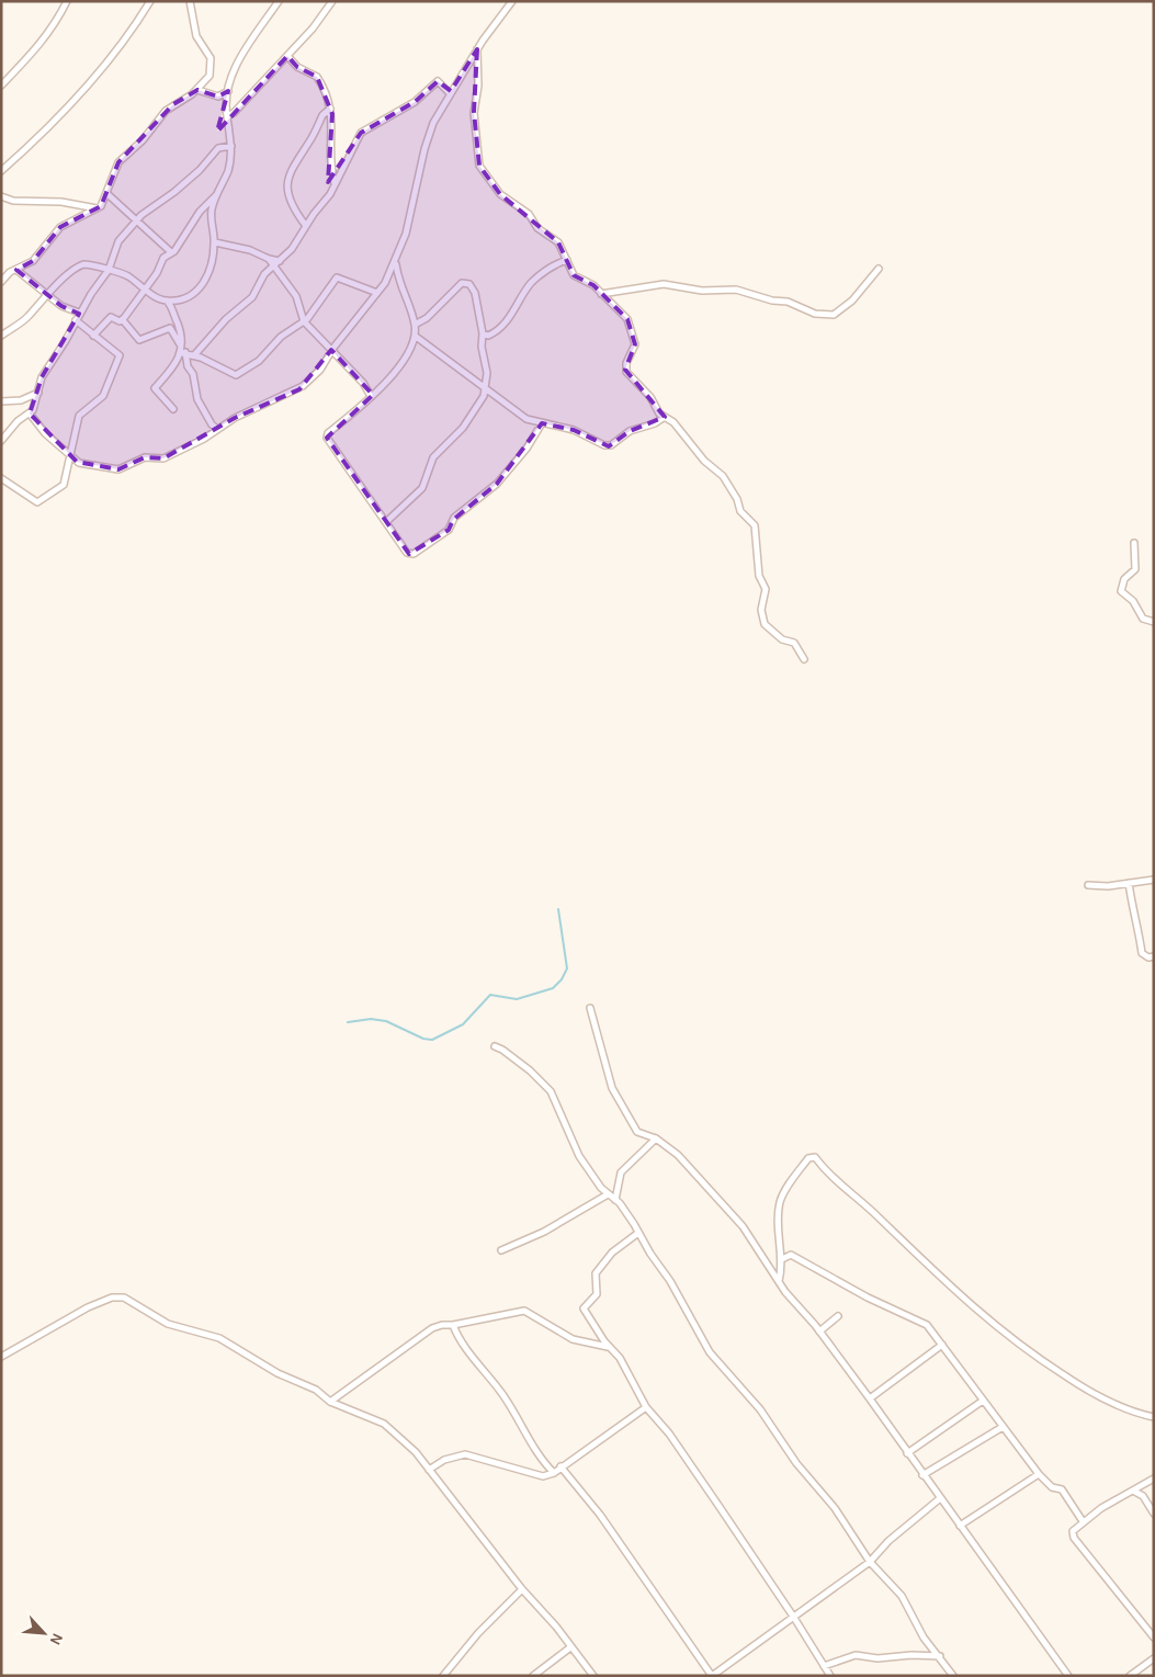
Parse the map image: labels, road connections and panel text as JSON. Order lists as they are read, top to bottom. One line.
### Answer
{"north":"bottom right"}
